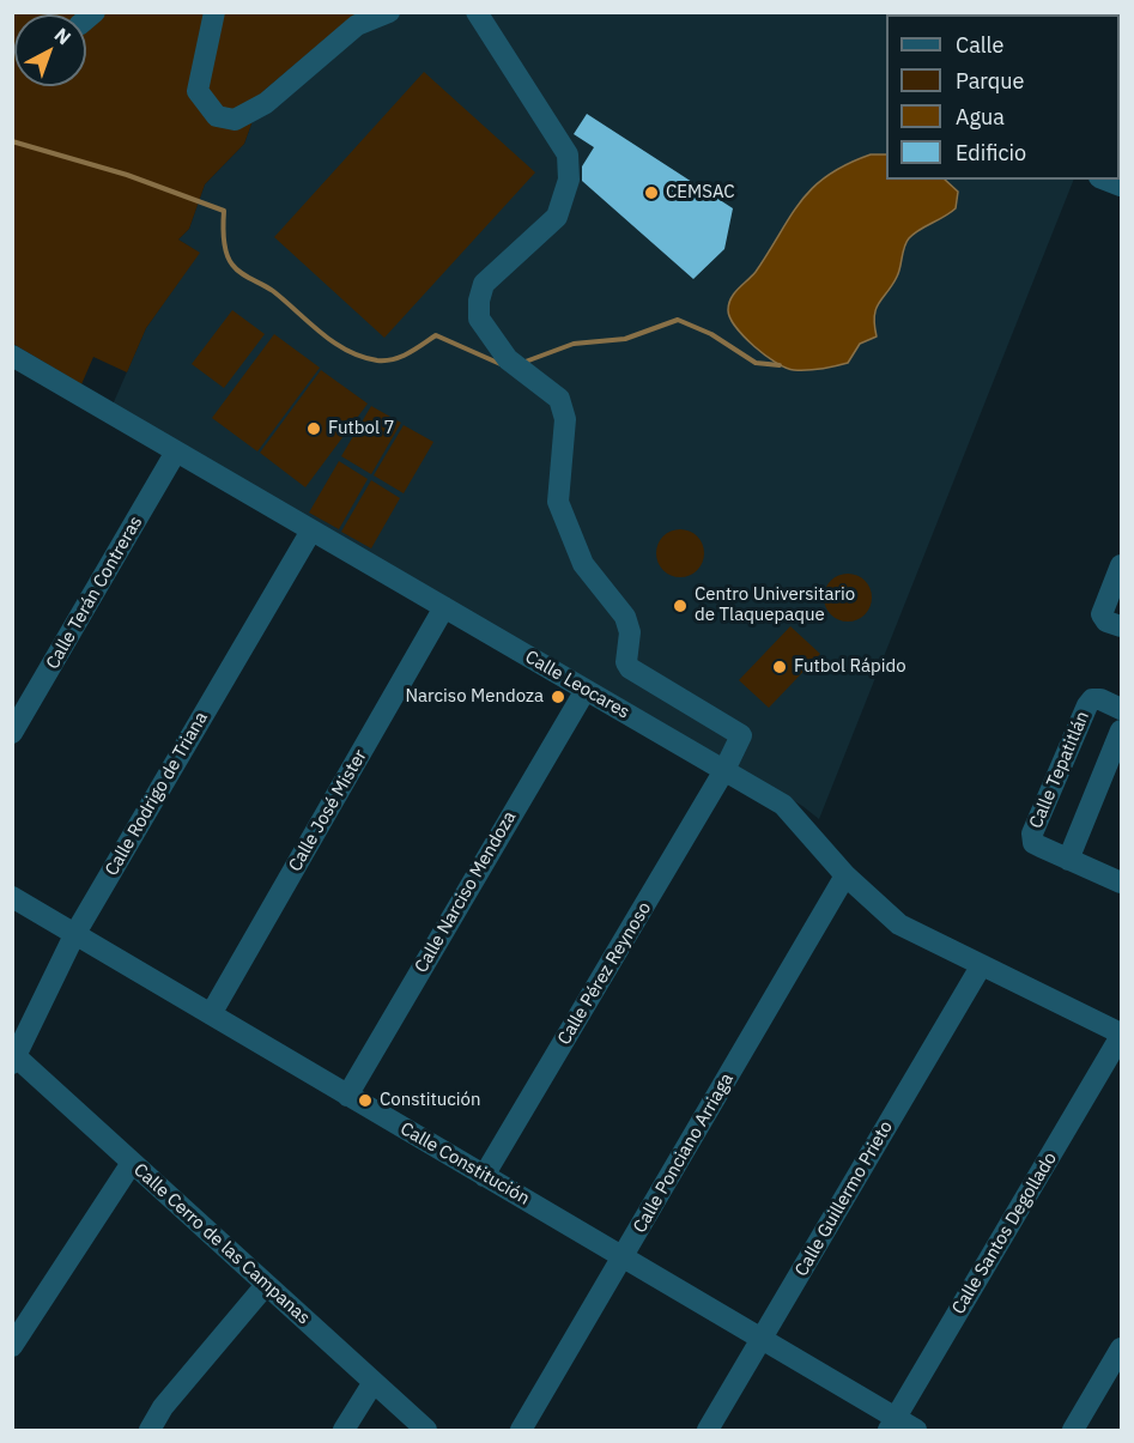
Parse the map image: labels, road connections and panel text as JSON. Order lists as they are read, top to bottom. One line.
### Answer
{"streets":{"street":["Calle Terán Contreras","Calle Leocares","Calle Tepatitlán","Calle Rodrigo de Triana","Calle José Mister","Calle Narciso Mendoza","Calle Pérez Reynoso","Calle Ponciano Arriaga","Calle Constitución","Calle Guillermo Prieto","Calle Santos Degollado","Calle Cerro de las Campanas"]},"crossings":[["Calle Terán Contreras","Calle Leocares"],["Calle Leocares","Calle Rodrigo de Triana"],["Calle Leocares","Calle José Mister"],["Calle Leocares","Calle Narciso Mendoza"],["Calle Leocares","Calle Pérez Reynoso"],["Calle Leocares","Calle Ponciano Arriaga"],["Calle Leocares","Calle Guillermo Prieto"],["Calle Leocares","Calle Santos Degollado"],["Calle Rodrigo de Triana","Calle Constitución"],["Calle Rodrigo de Triana","Calle Cerro de las Campanas"],["Calle José Mister","Calle Constitución"],["Calle Narciso Mendoza","Calle Constitución"],["Calle Pérez Reynoso","Calle Constitución"],["Calle Ponciano Arriaga","Calle Constitución"],["Calle Constitución","Calle Guillermo Prieto"],["Calle Constitución","Calle Santos Degollado"]],"places":["CEMSAC","Futbol 7","Centro Universitario de Tlaquepaque","Futbol Rápido","Narciso Mendoza","Constitución"],"legend":["Calle","Parque","Agua","Edificio"],"north":"top right"}
